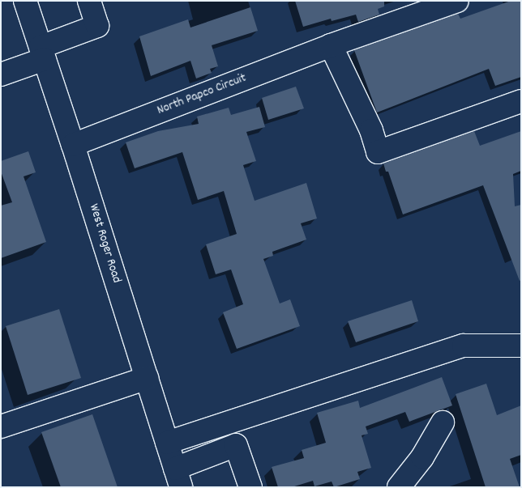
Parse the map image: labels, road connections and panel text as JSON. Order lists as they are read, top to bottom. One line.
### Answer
{"streets":{"street":["North Papco Circuit","West Roger Road"]},"crossings":[["North Papco Circuit","West Roger Road"]]}
